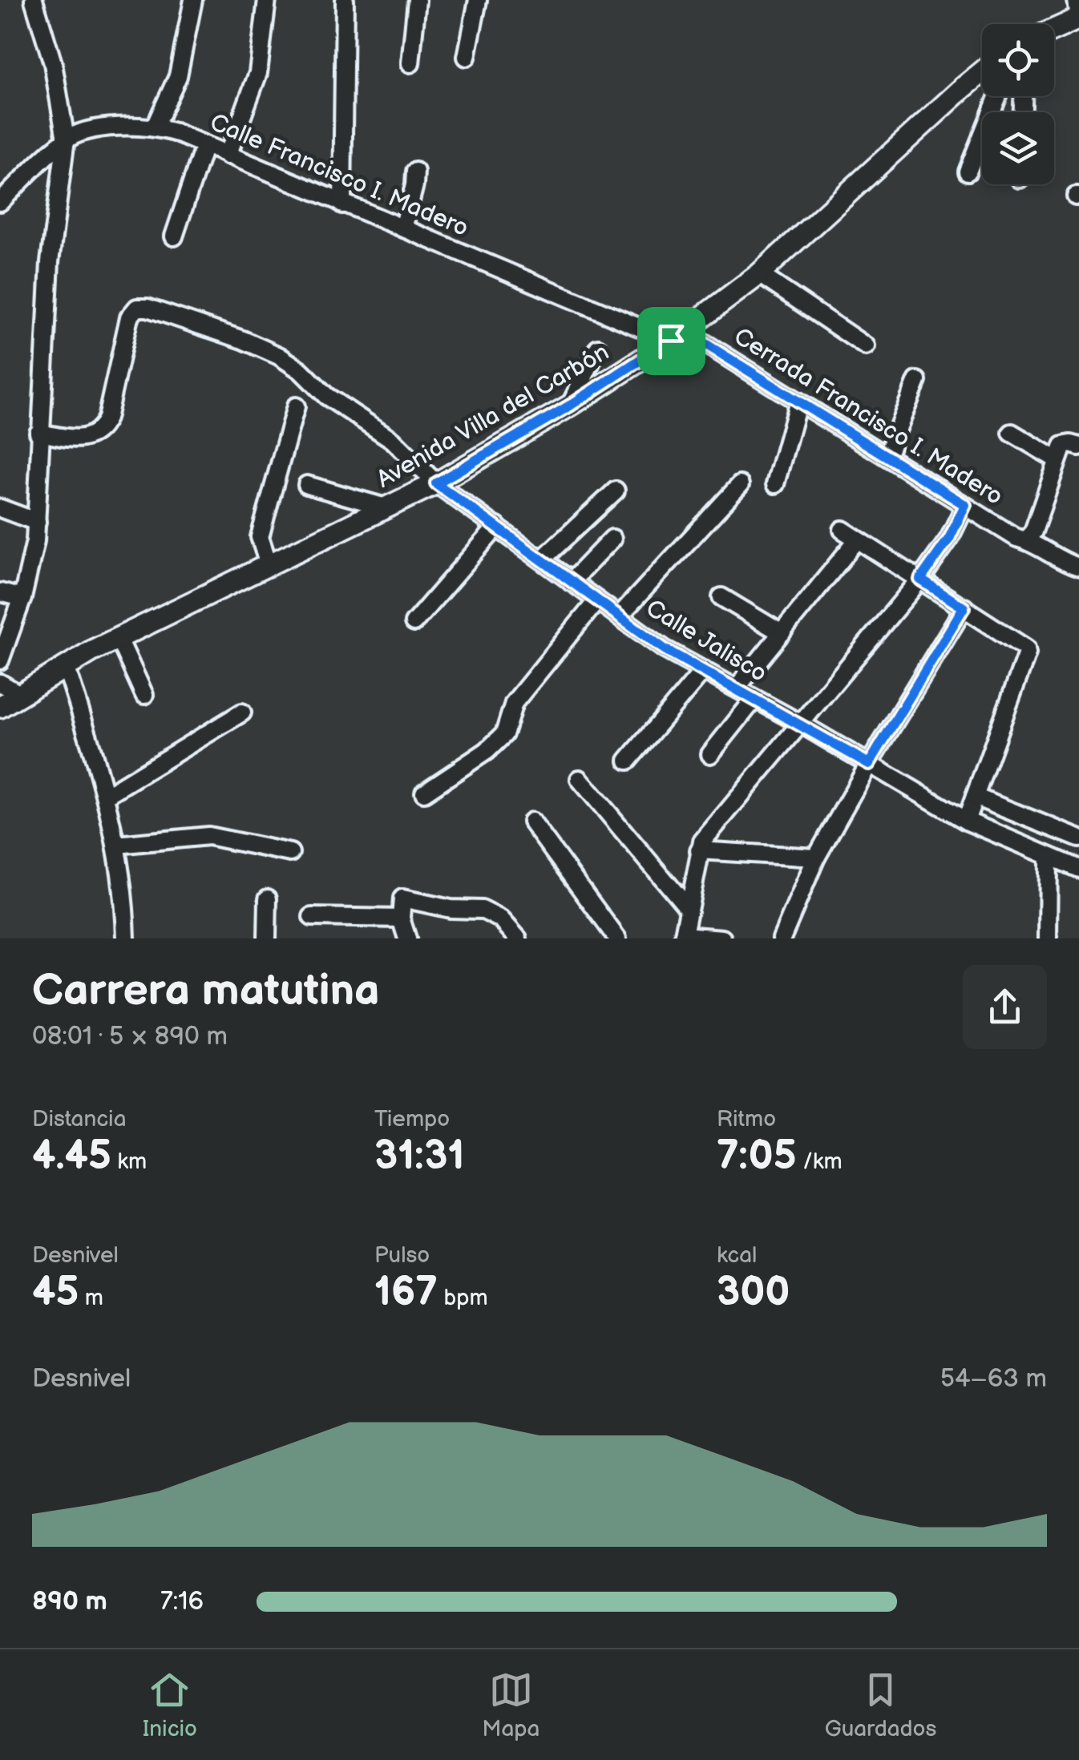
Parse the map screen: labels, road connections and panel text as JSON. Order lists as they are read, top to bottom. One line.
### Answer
{"streets":{"main road":["Avenida Villa del Carbón"],"street":["Calle Francisco I. Madero","Cerrada Francisco I. Madero","Calle Jalisco"]},"crossings":[["Calle Francisco I. Madero","Avenida Villa del Carbón"],["Calle Francisco I. Madero","Cerrada Francisco I. Madero"],["Avenida Villa del Carbón","Cerrada Francisco I. Madero"],["Avenida Villa del Carbón","Calle Jalisco"]],"page":{"heading":["Carrera matutina","08:01 · 5 × 890 m"],"stats":[["Distancia","4.45 km"],["Tiempo","31:31"],["Ritmo","7:05 /km"],["Desnivel","45 m"],["Pulso","167 bpm"],["kcal","300"]],"chart":["Desnivel","54–63 m"],"list":[{"name":"890 m","note":"7:16"}],"tabs":["Inicio","Mapa","Guardados"]}}
